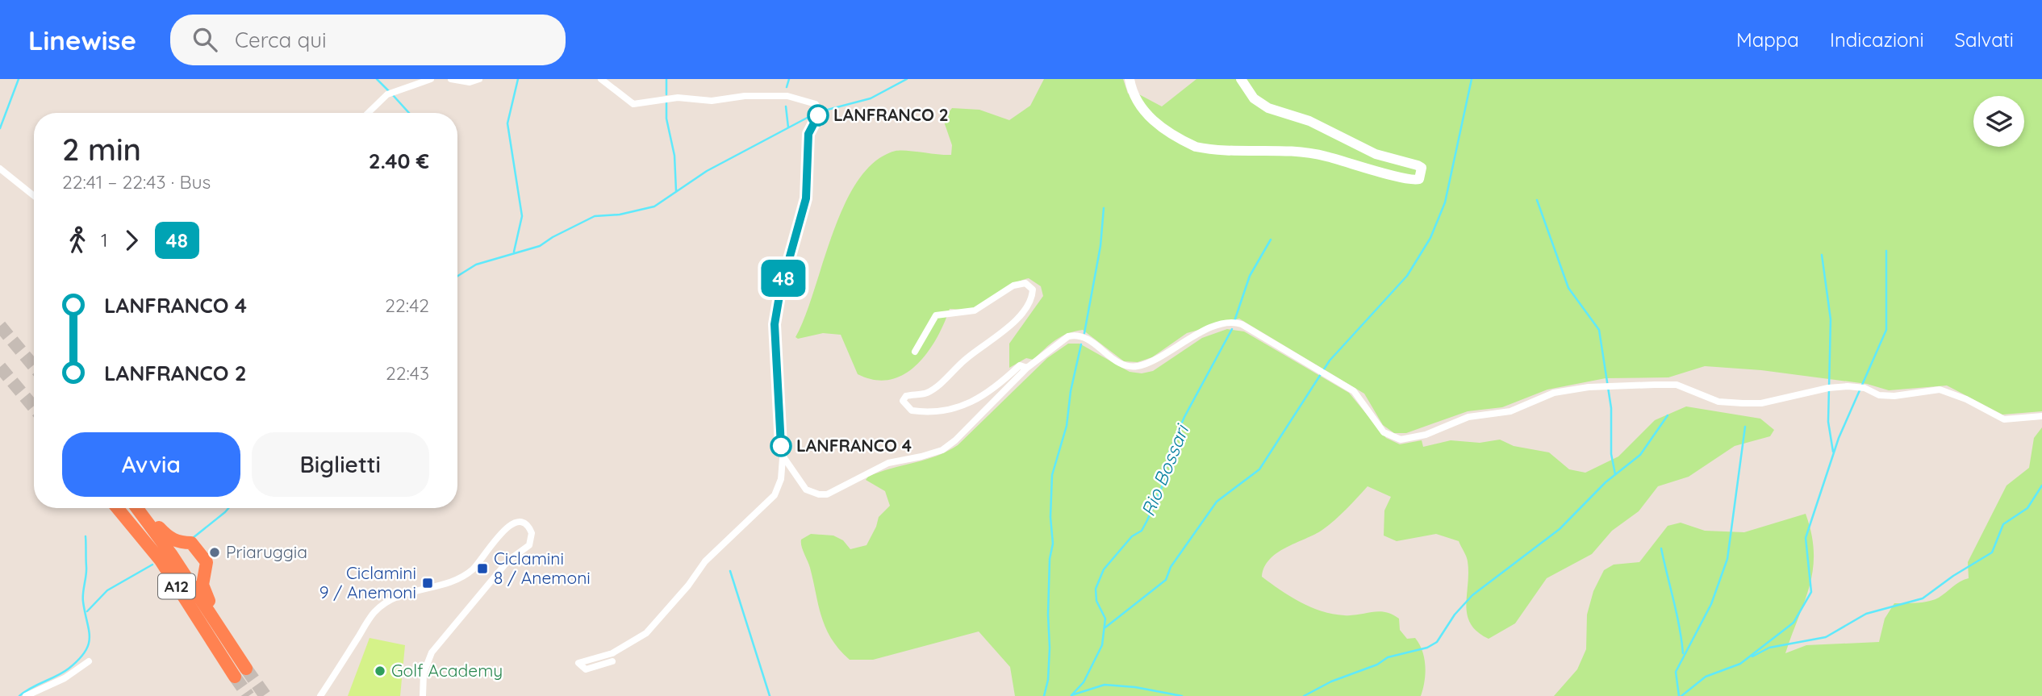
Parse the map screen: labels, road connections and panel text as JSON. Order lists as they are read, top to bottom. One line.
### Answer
{"streets":{"highway":["A12"]},"water":["Rio Bossari"],"places":{"other":["LANFRANCO 2","LANFRANCO 4","Priaruggia","Golf Academy"],"transit":["Ciclamini 8 / Anemoni","Ciclamini 9 / Anemoni"]},"lines":["bus line 48"],"page":{"header":"Linewise","search":"Cerca qui","nav":["Mappa","Indicazioni","Salvati"],"on_map":"48","heading":["2 min","22:41 – 22:43 · Bus","2.40 €"],"legs":["1","48"],"list":[{"name":"LANFRANCO 4","value":"22:42"},{"name":"LANFRANCO 2","value":"22:43"}],"buttons":["Avvia","Biglietti"]}}
